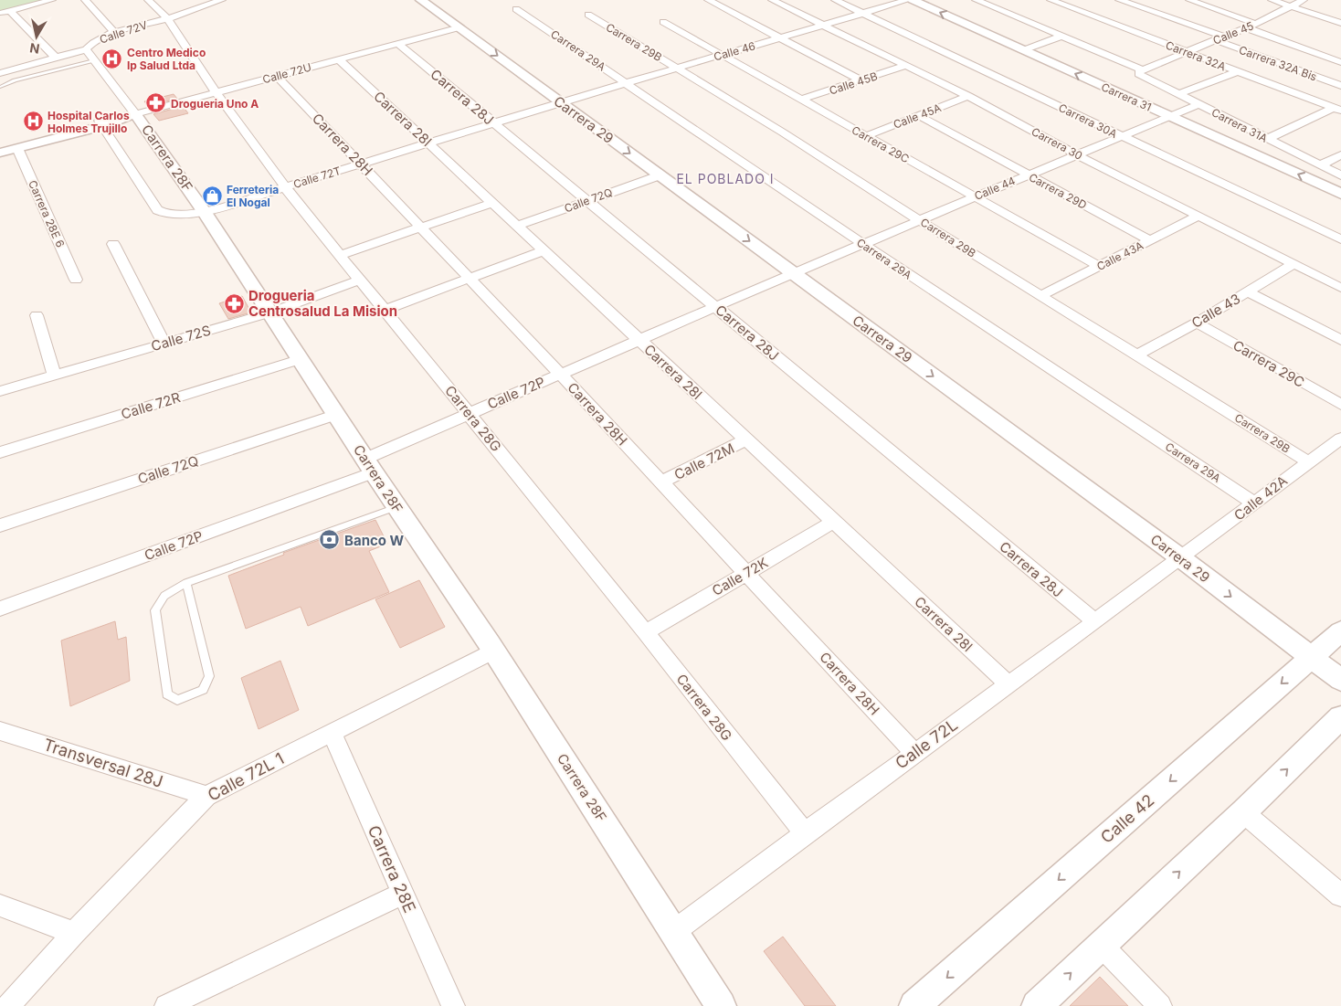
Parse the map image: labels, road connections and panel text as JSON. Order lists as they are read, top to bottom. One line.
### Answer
{"streets":{"street":["Calle 72V","Calle 45","Carrera 29B","Carrera 29A","Calle 46","Carrera 32A","Carrera 32A Bis","Calle 72U","Calle 45B","Carrera 28J","Carrera 31","Calle 45A","Carrera 28I","Carrera 29","Carrera 30A","Carrera 31A","Carrera 30","Carrera 28H","Carrera 29C","Carrera 28F","Calle 72T","Calle 44","Carrera 29D","Calle 72Q","Carrera 28E 6","Calle 43A","Calle 43","Calle 72S","Calle 72P","Calle 72R","Carrera 28G","Calle 72M","Calle 42A","Calle 72K","Calle 72L","Transversal 28J","Calle 72L 1","Calle 42","Carrera 28E"]},"crossings":[["Calle 72V","Carrera 28F"],["Calle 72V","Carrera 28G"],["Calle 45","Carrera 32A"],["Calle 45","Carrera 32A Bis"],["Calle 45","Carrera 31A"],["Carrera 29B","Calle 46"],["Carrera 29B","Calle 44"],["Carrera 29B","Calle 43A"],["Carrera 29B","Calle 43"],["Carrera 29B","Calle 42A"],["Carrera 29A","Calle 46"],["Carrera 29A","Calle 44"],["Carrera 29A","Calle 42A"],["Calle 46","Carrera 29"],["Calle 46","Carrera 30A"],["Calle 46","Carrera 30"],["Calle 46","Carrera 29C"],["Calle 46","Calle 72T"],["Calle 72U","Carrera 28J"],["Calle 72U","Carrera 28I"],["Calle 72U","Carrera 29"],["Calle 72U","Carrera 28H"],["Calle 72U","Carrera 28F"],["Calle 72U","Calle 72T"],["Calle 72U","Carrera 28E 6"],["Calle 72U","Carrera 28G"],["Calle 45B","Carrera 30"],["Calle 45B","Carrera 29C"],["Carrera 28J","Calle 72T"],["Carrera 28J","Calle 72Q"],["Carrera 28J","Calle 72P"],["Carrera 28J","Calle 72L"],["Carrera 31","Calle 44"],["Calle 45A","Carrera 30"],["Calle 45A","Carrera 29C"],["Calle 45A","Carrera 29D"],["Carrera 28I","Calle 72T"],["Carrera 28I","Calle 72Q"],["Carrera 28I","Calle 72P"],["Carrera 28I","Calle 72M"],["Carrera 28I","Calle 72K"],["Carrera 28I","Calle 72L"],["Carrera 29","Calle 72T"],["Carrera 29","Calle 44"],["Carrera 29","Calle 72Q"],["Carrera 29","Calle 72P"],["Carrera 29","Calle 42A"],["Carrera 29","Calle 72L"],["Carrera 29","Calle 42"],["Carrera 30A","Calle 44"],["Carrera 31A","Calle 44"],["Carrera 30","Calle 44"],["Carrera 30","Calle 43A"],["Carrera 30","Calle 43"],["Carrera 28H","Calle 72T"],["Carrera 28H","Calle 72P"],["Carrera 28H","Calle 72M"],["Carrera 28H","Calle 72K"],["Carrera 28H","Calle 72L"],["Carrera 29C","Calle 44"],["Carrera 29C","Calle 43A"],["Carrera 29C","Calle 43"],["Carrera 28F","Calle 72T"],["Carrera 28F","Calle 72Q"],["Carrera 28F","Calle 72S"],["Carrera 28F","Calle 72P"],["Carrera 28F","Calle 72R"],["Carrera 28F","Calle 72L"],["Carrera 28F","Calle 72L 1"],["Calle 72T","Carrera 28G"],["Calle 44","Carrera 29D"],["Calle 44","Calle 72P"],["Carrera 29D","Calle 43A"],["Calle 72S","Carrera 28G"],["Calle 72P","Carrera 28G"],["Carrera 28G","Calle 72K"],["Carrera 28G","Calle 72L"],["Calle 42A","Calle 72L"],["Transversal 28J","Calle 72L 1"],["Calle 72L 1","Carrera 28E"]],"one_way":["Carrera 29"],"districts":["EL POBLADO I"],"places":{"hospital":["Centro Medico Ip Salud Ltda","Hospital Carlos Holmes Trujillo"],"pharmacy":["Drogueria Uno A","Drogueria Centrosalud La Mision"],"shop":["Ferreteria El Nogal"],"bank":["Banco W"]},"north":"bottom"}
